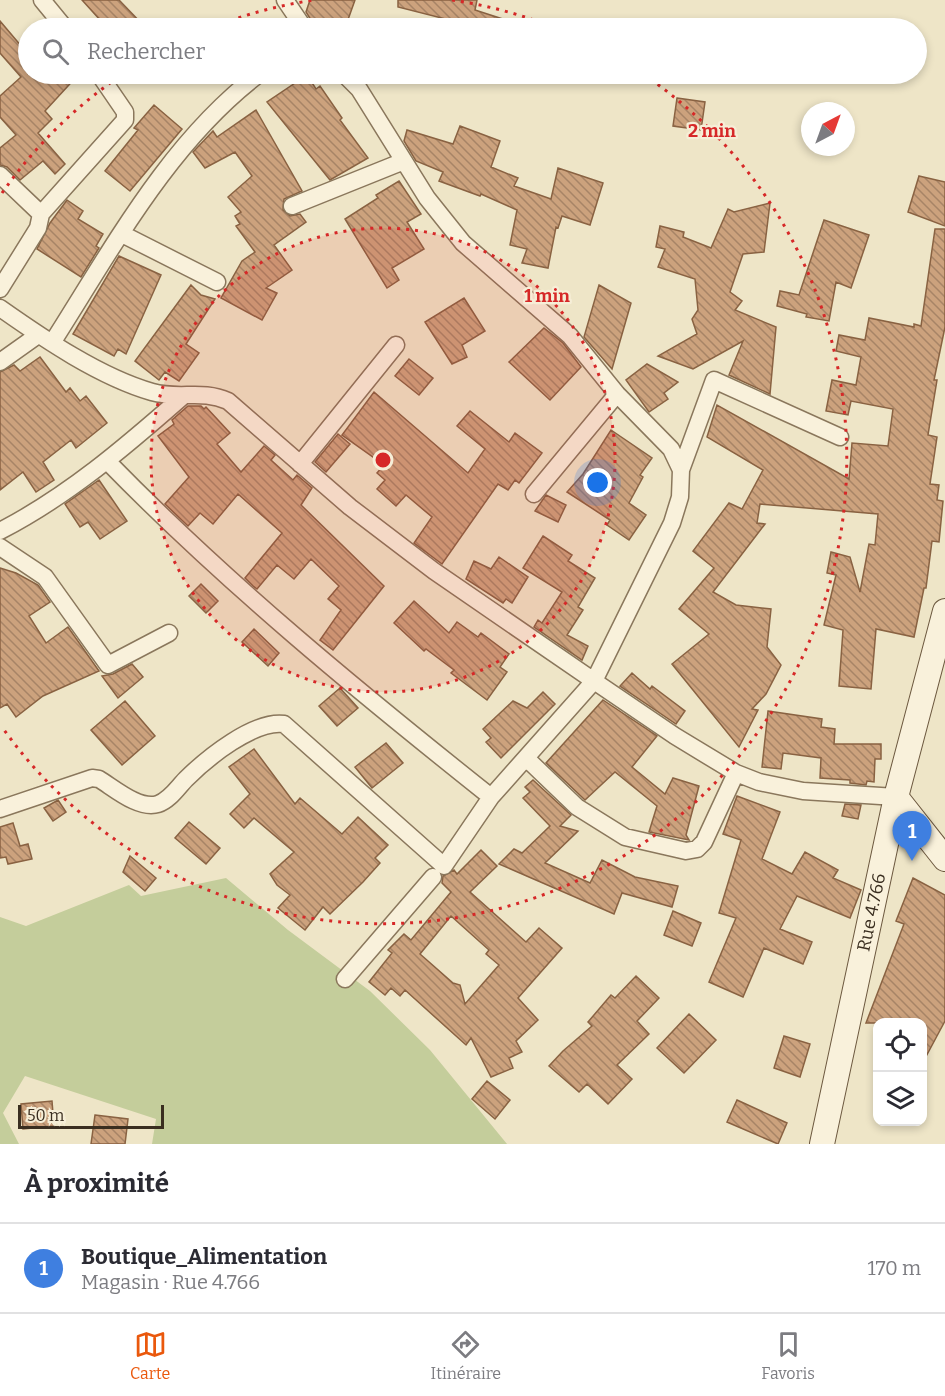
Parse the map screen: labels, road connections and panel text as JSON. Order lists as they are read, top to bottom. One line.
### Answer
{"streets":{"street":["Rue 4.766"]},"scale_bar":"50 m","north":"top right","page":{"search":"Rechercher","pins":"1","scale":"50 m","heading":"À proximité","list":[{"mark":"1","name":"Boutique_Alimentation","note":"Magasin · Rue 4.766","value":"170 m"}],"nav":["Carte","Itinéraire","Favoris"]},"rings":["2 min","1 min"]}
